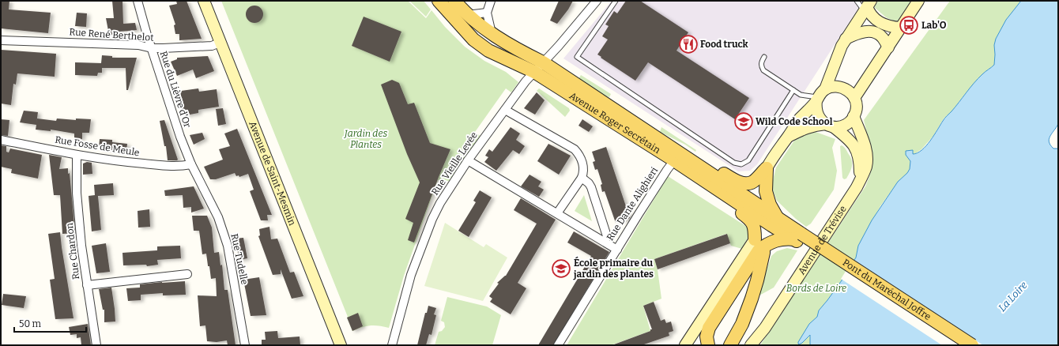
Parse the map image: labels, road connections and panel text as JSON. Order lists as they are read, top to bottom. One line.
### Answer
{"streets":{"main road":["Avenue Roger Secrétain","Pont du Maréchal Joffre"],"street":["Rue René Berthelot","Rue du Lièvre d'Or","Rue Fosse de Meule","Rue Vieille Levée","Avenue de Saint-Mesmin","Rue Dante Alighieri","Avenue de Trévise","Rue Chardon","Rue Tudelle"]},"crossings":[["Rue René Berthelot","Rue du Lièvre d'Or"],["Rue René Berthelot","Avenue de Saint-Mesmin"],["Rue du Lièvre d'Or","Rue Fosse de Meule"],["Rue du Lièvre d'Or","Rue Tudelle"],["Avenue Roger Secrétain","Rue Vieille Levée"],["Avenue Roger Secrétain","Rue Dante Alighieri"],["Avenue Roger Secrétain","Pont du Maréchal Joffre"],["Rue Fosse de Meule","Rue Chardon"],["Rue Fosse de Meule","Rue Tudelle"],["Rue Vieille Levée","Rue Dante Alighieri"]],"water":["La Loire"],"parks":["Jardin des Plantes","Bords de Loire"],"places":{"bus stop":["Lab'O"],"restaurant":["Food truck"],"school or university":["Wild Code School","École primaire du jardin des plantes"]},"scale_bar":"50 m"}
